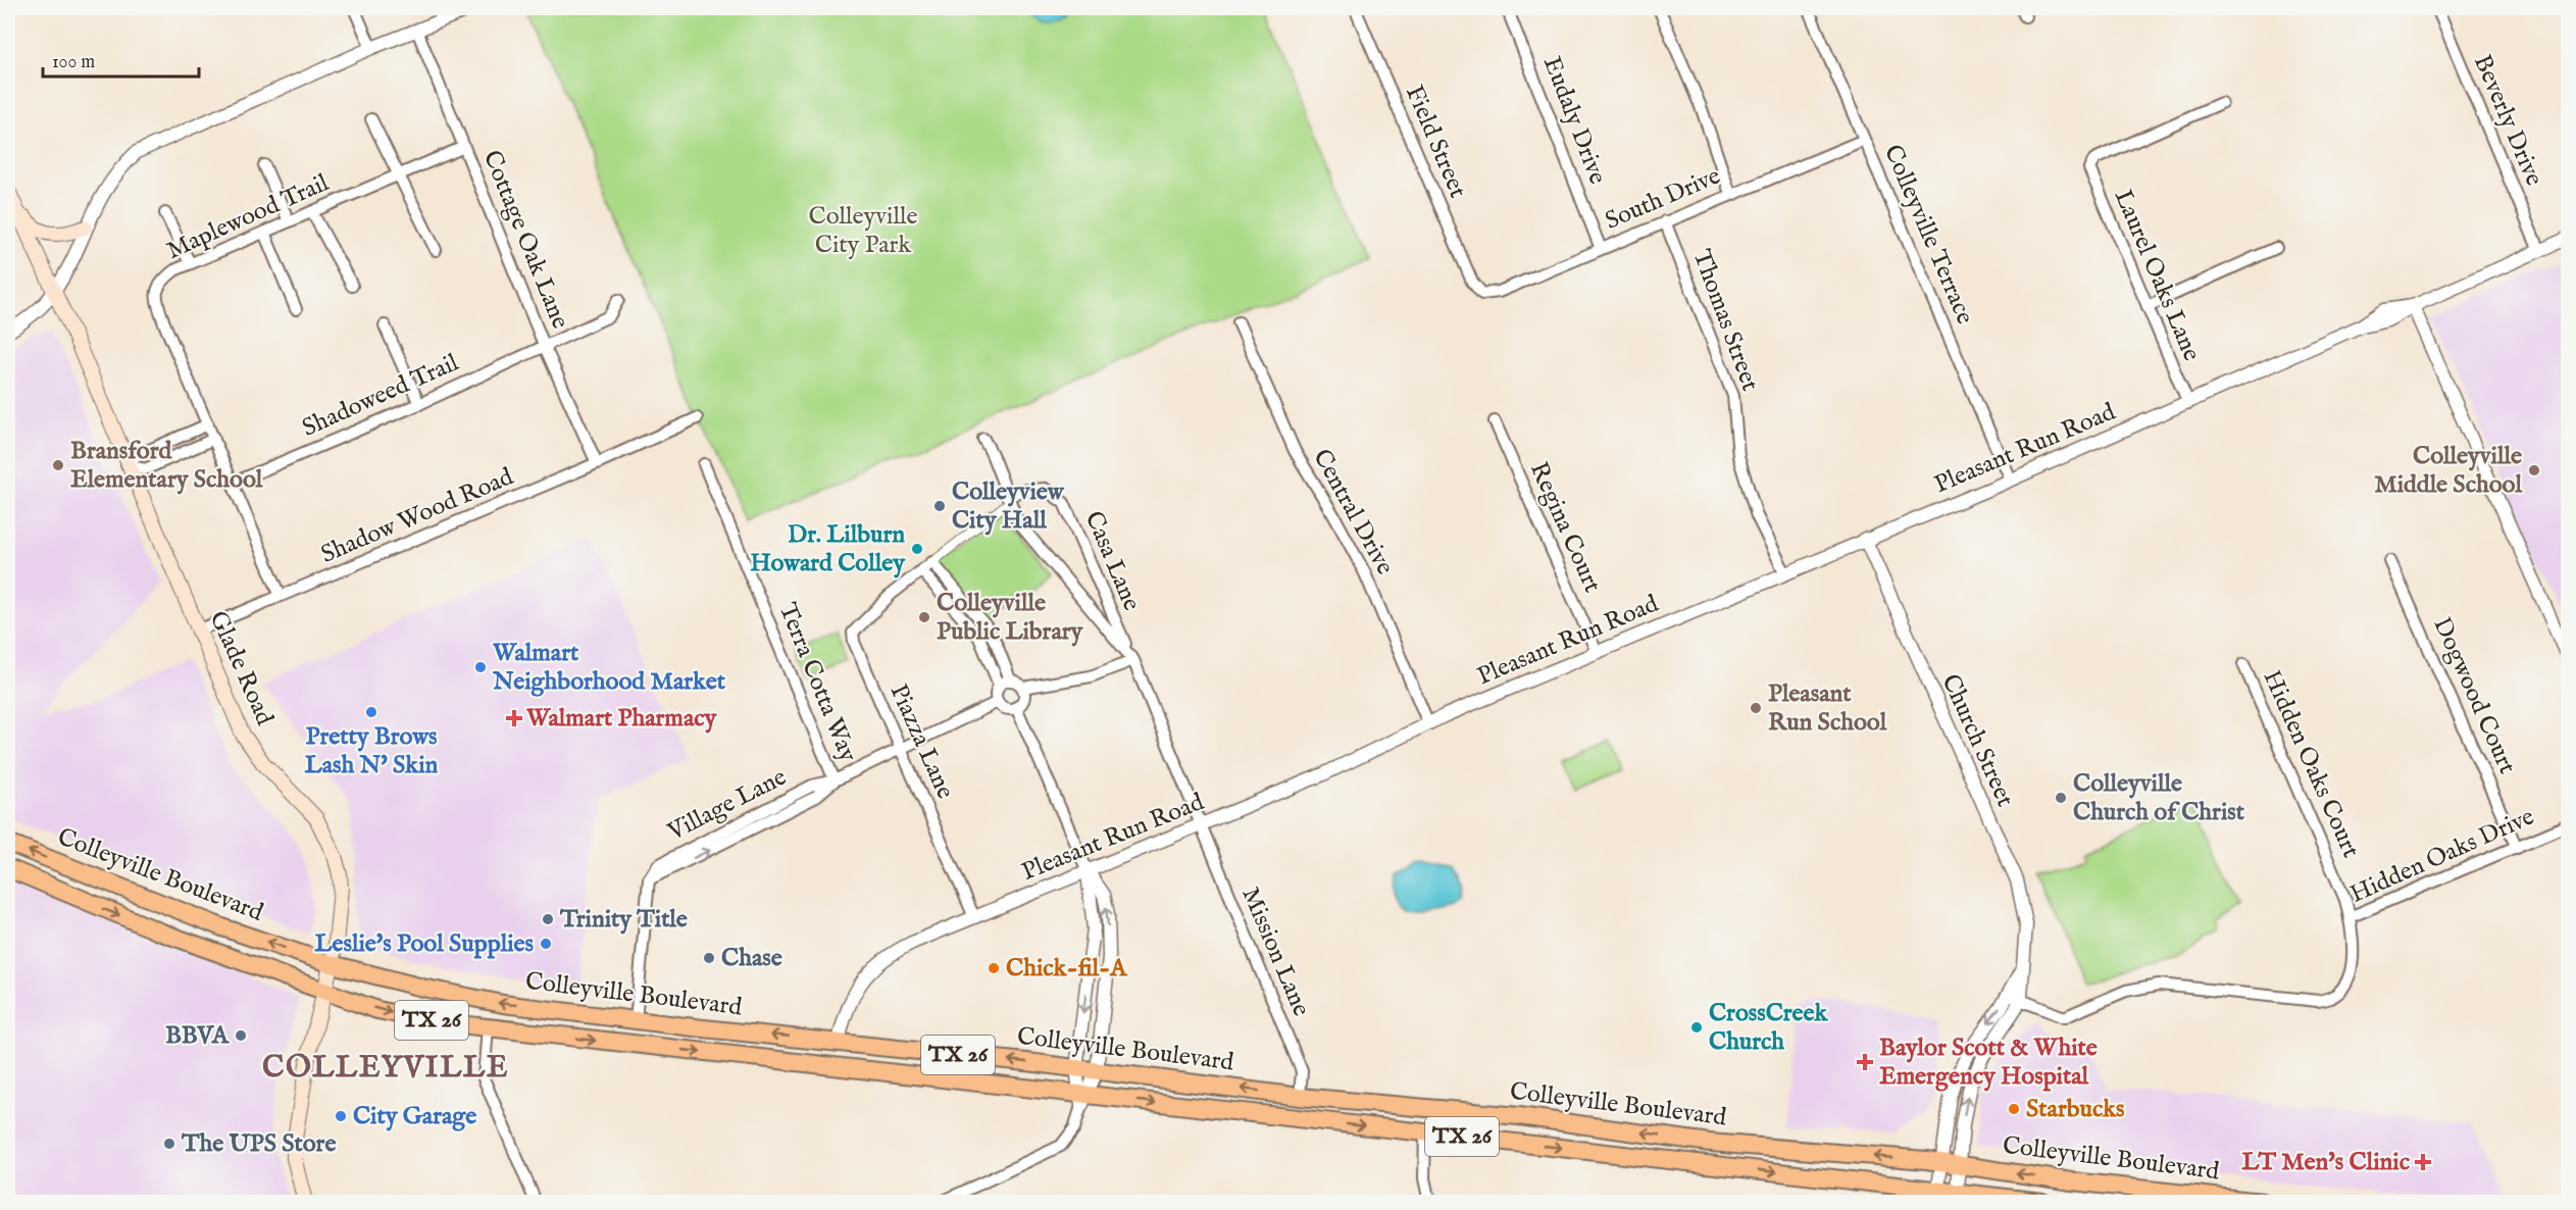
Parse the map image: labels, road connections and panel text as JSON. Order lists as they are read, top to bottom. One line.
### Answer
{"streets":{"main road":["Glade Road","Colleyville Boulevard","TX 26"],"street":["Eudaly Drive","Beverly Drive","Field Street","South Drive","Maplewood Trail","Colleyville Terrace","Cottage Oak Lane","Laurel Oaks Lane","Thomas Street","Shadoweed Trail","Pleasant Run Road","Central Drive","Shadow Wood Road","Regina Court","Casa Lane","Terra Cotta Way","Dogwood Court","Church Street","Piazza Lane","Hidden Oaks Court","Village Lane","Hidden Oaks Drive","Mission Lane"]},"crossings":[["Eudaly Drive","South Drive"],["Beverly Drive","Pleasant Run Road"],["Field Street","South Drive"],["South Drive","Colleyville Terrace"],["South Drive","Thomas Street"],["Maplewood Trail","Cottage Oak Lane"],["Maplewood Trail","Shadoweed Trail"],["Maplewood Trail","Shadow Wood Road"],["Colleyville Terrace","Pleasant Run Road"],["Cottage Oak Lane","Shadoweed Trail"],["Cottage Oak Lane","Shadow Wood Road"],["Laurel Oaks Lane","Pleasant Run Road"],["Thomas Street","Pleasant Run Road"],["Pleasant Run Road","Central Drive"],["Pleasant Run Road","Regina Court"],["Pleasant Run Road","Casa Lane"],["Pleasant Run Road","Church Street"],["Pleasant Run Road","Piazza Lane"],["Pleasant Run Road","Colleyville Boulevard"],["Pleasant Run Road","Mission Lane"],["Shadow Wood Road","Glade Road"],["Casa Lane","Mission Lane"],["Glade Road","Colleyville Boulevard"],["Terra Cotta Way","Village Lane"],["Dogwood Court","Hidden Oaks Drive"],["Church Street","Hidden Oaks Drive"],["Church Street","Colleyville Boulevard"],["Piazza Lane","Village Lane"],["Hidden Oaks Court","Hidden Oaks Drive"],["Village Lane","Colleyville Boulevard"],["Colleyville Boulevard","Mission Lane"]],"districts":["COLLEYVILLE"],"parks":["Colleyville City Park"],"places":{"other":["Bransford Elementary School","Colleyville Middle School","Colleyview City Hall","Dr. Lilburn Howard Colley","Colleyville Public Library","Walmart Neighborhood Market","Pleasant Run School","Pretty Brows Lash N' Skin","Colleyville Church of Christ","Trinity Title","Leslie's Pool Supplies","Chase","Chick-fil-A","CrossCreek Church","BBVA","Starbucks","City Garage","The UPS Store"],"health":["Walmart Pharmacy","Baylor Scott & White Emergency Hospital","LT Men's Clinic"]},"scale_bar":"100 m"}
